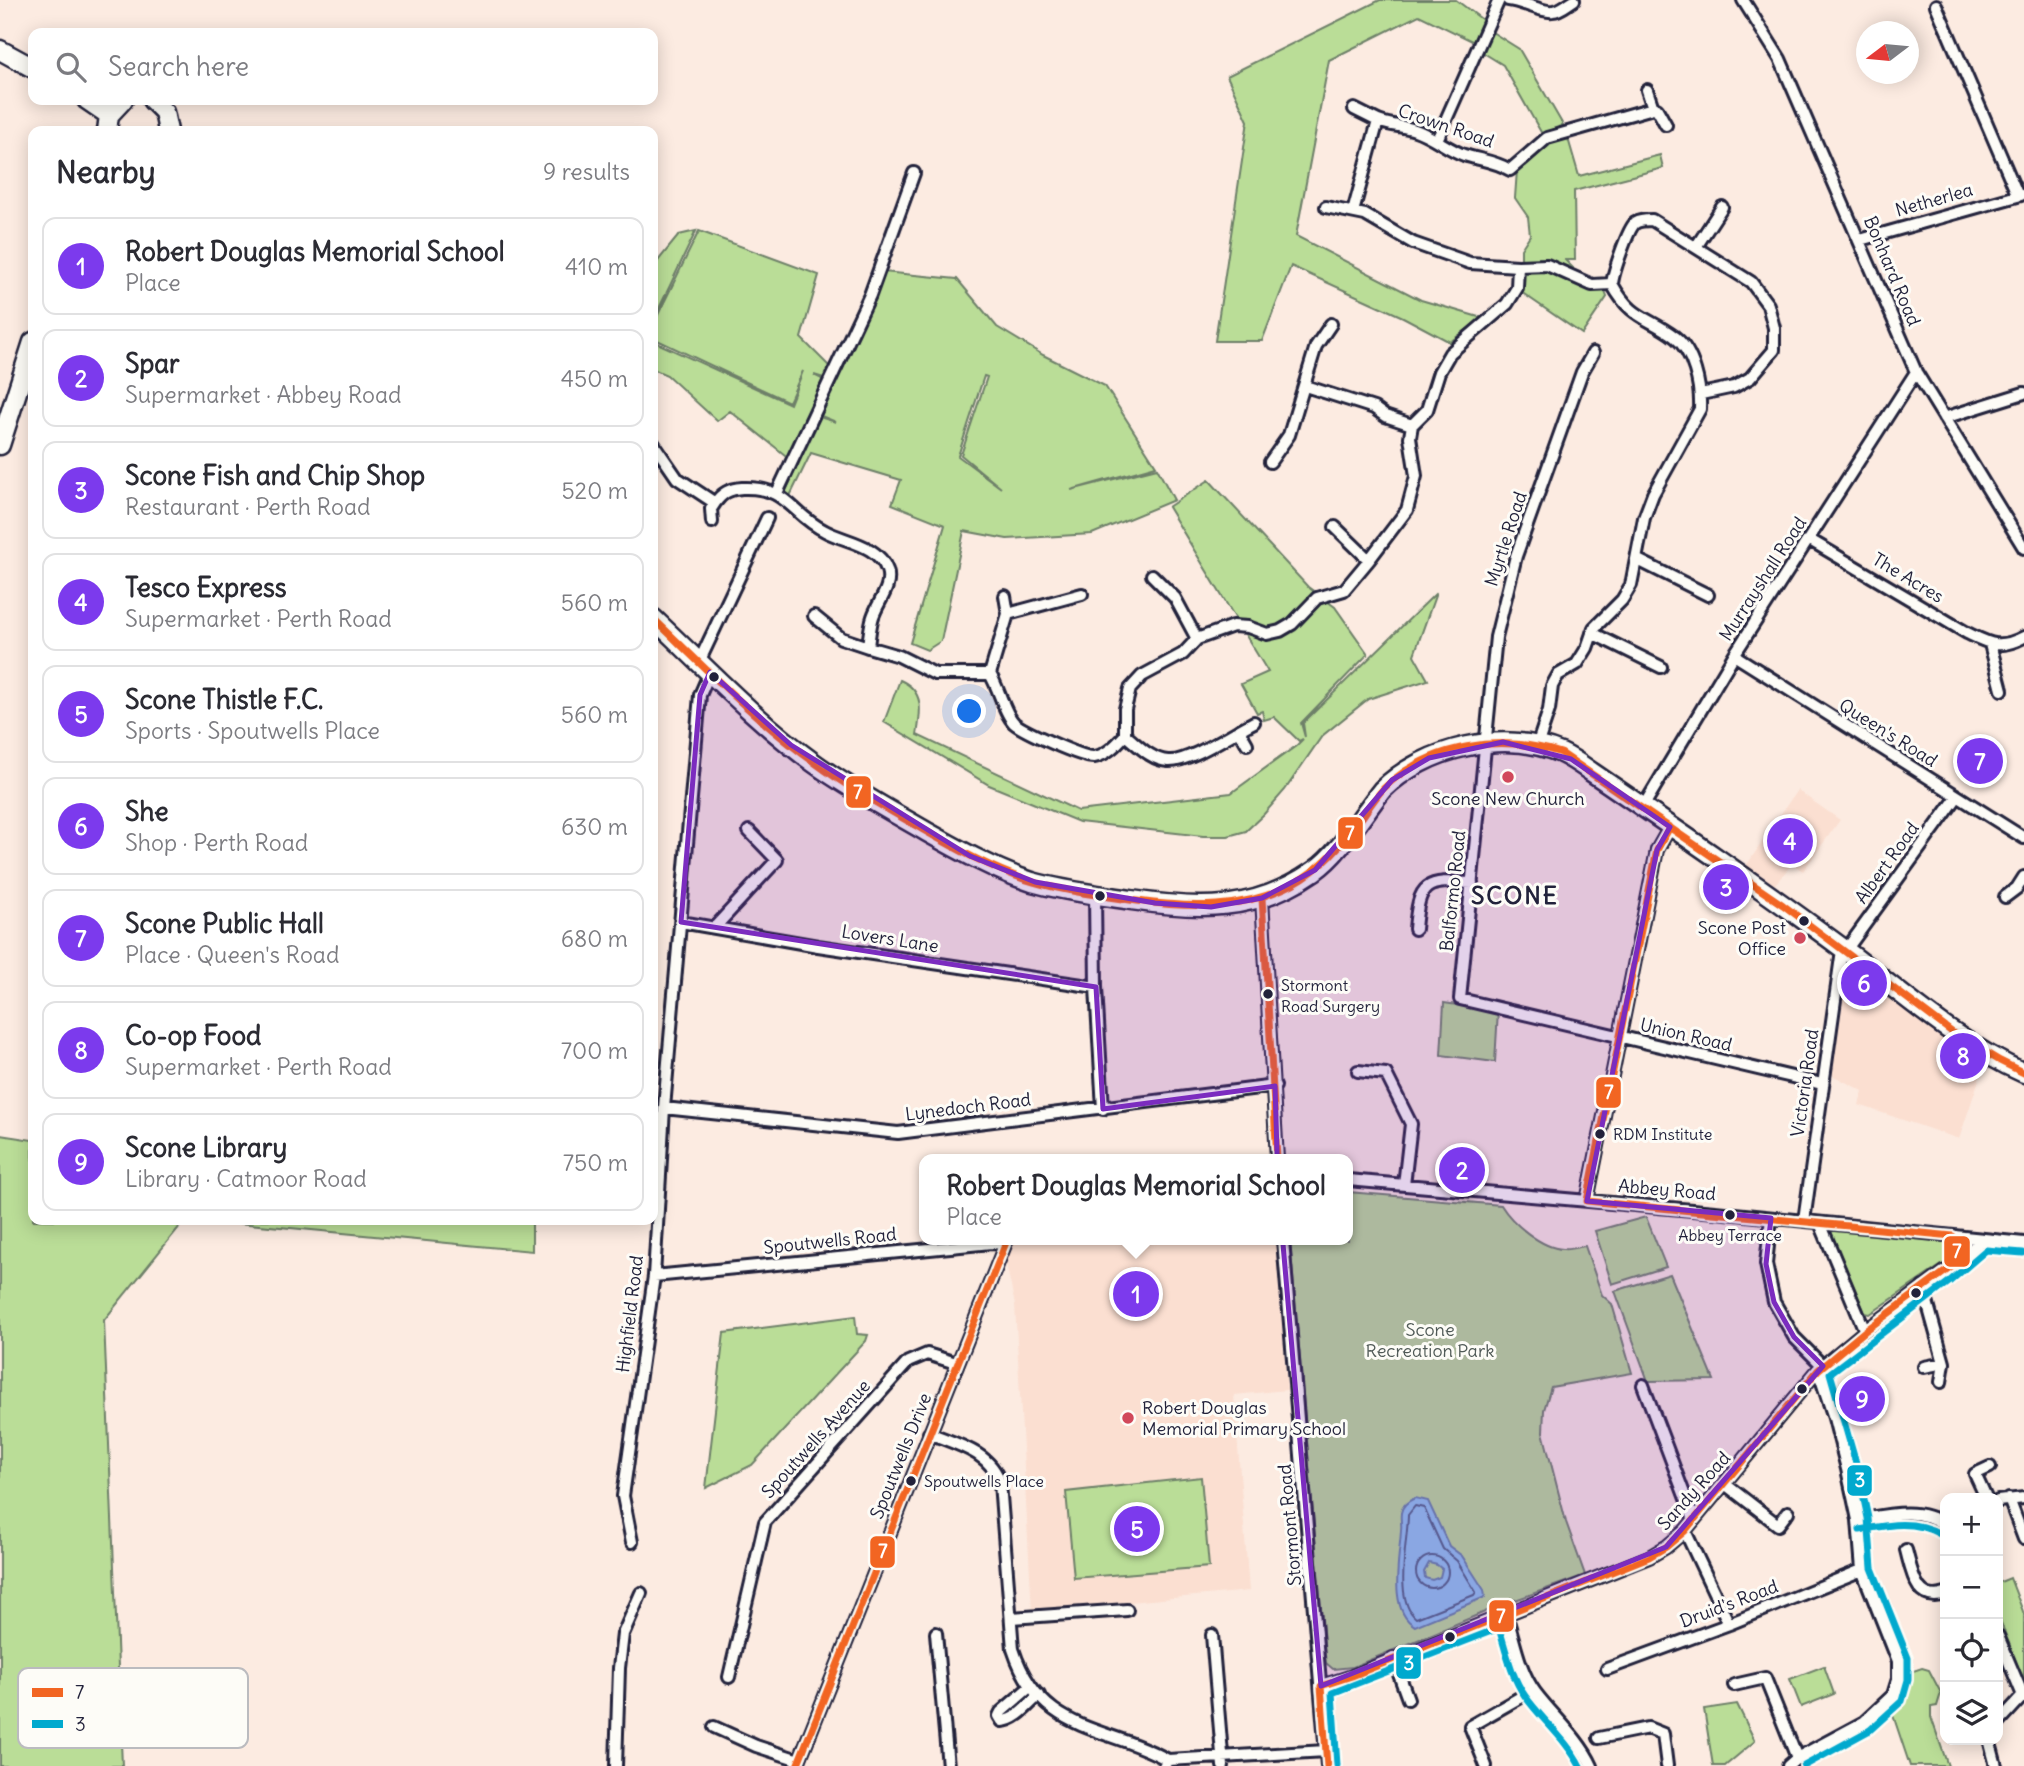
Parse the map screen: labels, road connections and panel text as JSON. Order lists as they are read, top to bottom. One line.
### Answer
{"streets":{"street":["Crown Road","Netherlea","Bonhard Road","Myrtle Road","The Acres","Murrayshall Road","Queen's Road","Albert Road","Balformo Road","Lovers Lane","Union Road","Victoria Road","Lynedoch Road","Abbey Road","Spoutwells Road","Highfield Road","Spoutwells Avenue","Spoutwells Drive","Sandy Road","Stormont Road","Druid's Road"]},"crossings":[["Netherlea","Bonhard Road"],["Bonhard Road","Murrayshall Road"],["Myrtle Road","Balformo Road"],["The Acres","Murrayshall Road"],["Murrayshall Road","Queen's Road"],["Queen's Road","Albert Road"],["Albert Road","Victoria Road"],["Balformo Road","Union Road"],["Lovers Lane","Highfield Road"],["Union Road","Victoria Road"],["Victoria Road","Abbey Road"],["Lynedoch Road","Highfield Road"],["Abbey Road","Sandy Road"],["Spoutwells Road","Highfield Road"],["Spoutwells Avenue","Spoutwells Drive"],["Sandy Road","Stormont Road"]],"districts":["SCONE"],"parks":["Scone Recreation Park"],"places":["Scone New Church","Scone Post Office","Stormont Road Surgery","RDM Institute","Abbey Terrace","Robert Douglas Memorial Primary School","Spoutwells Place"],"lines":["transit line 7","transit line 3"],"legend":["7","3"],"north":"left","page":{"search":"Search here","heading":["Nearby","9 results"],"list":[{"mark":"1","name":"Robert Douglas Memorial School","note":"Place","value":"410 m"},{"mark":"2","name":"Spar","note":"Supermarket · Abbey Road","value":"450 m"},{"mark":"3","name":"Scone Fish and Chip Shop","note":"Restaurant · Perth Road","value":"520 m"},{"mark":"4","name":"Tesco Express","note":"Supermarket · Perth Road","value":"560 m"},{"mark":"5","name":"Scone Thistle F.C.","note":"Sports · Spoutwells Place","value":"560 m"},{"mark":"6","name":"She","note":"Shop · Perth Road","value":"630 m"},{"mark":"7","name":"Scone Public Hall","note":"Place · Queen's Road","value":"680 m"},{"mark":"8","name":"Co-op Food","note":"Supermarket · Perth Road","value":"700 m"},{"mark":"9","name":"Scone Library","note":"Library · Catmoor Road","value":"750 m"}],"pins":["7","4","3","6","8","2","1","9","5"],"popup":["Robert Douglas Memorial School","Place"],"map_buttons":["+","−"]}}
